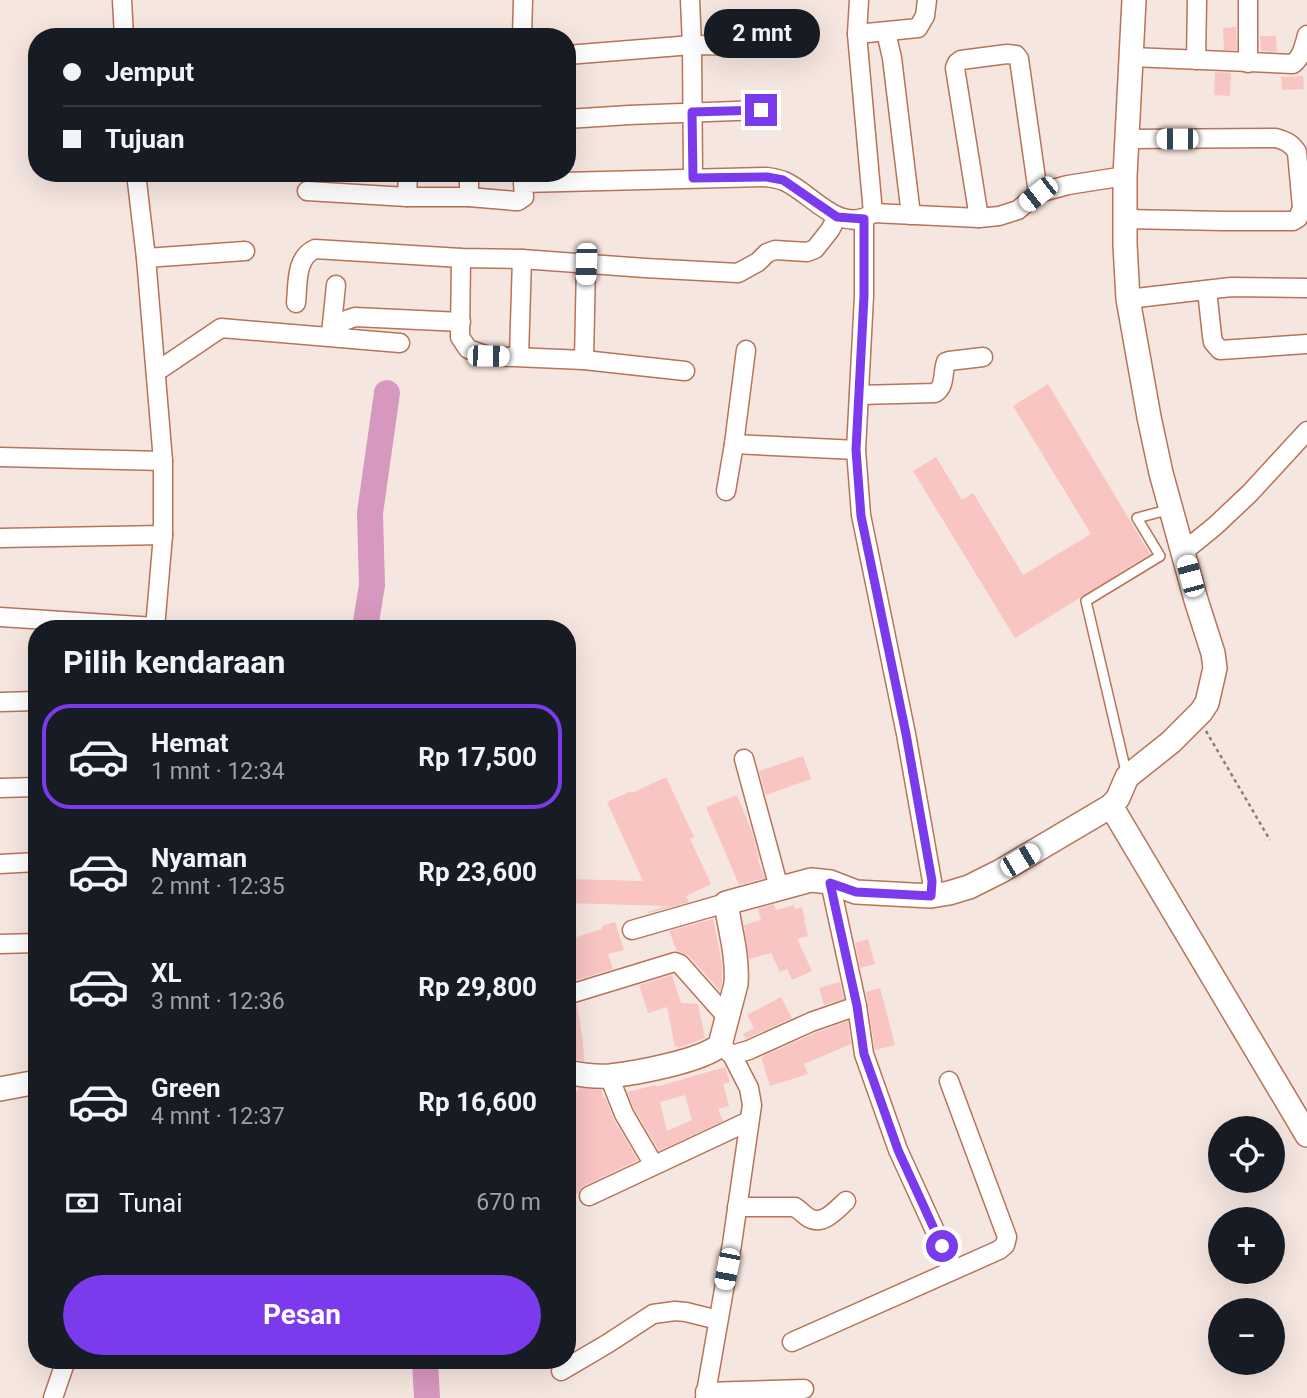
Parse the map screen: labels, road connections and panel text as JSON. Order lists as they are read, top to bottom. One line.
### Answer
{"page":{"bubble":"2 mnt","banner":["Jemput","Tujuan"],"heading":"Pilih kendaraan","list":[{"name":"Hemat","note":"1 mnt · 12:34","value":"Rp 17,500"},{"name":"Nyaman","note":"2 mnt · 12:35","value":"Rp 23,600"},{"name":"XL","note":"3 mnt · 12:36","value":"Rp 29,800"},{"name":"Green","note":"4 mnt · 12:37","value":"Rp 16,600"}],"map_buttons":["+","−"],"pay":["Tunai","670 m"],"buttons":"Pesan"}}
